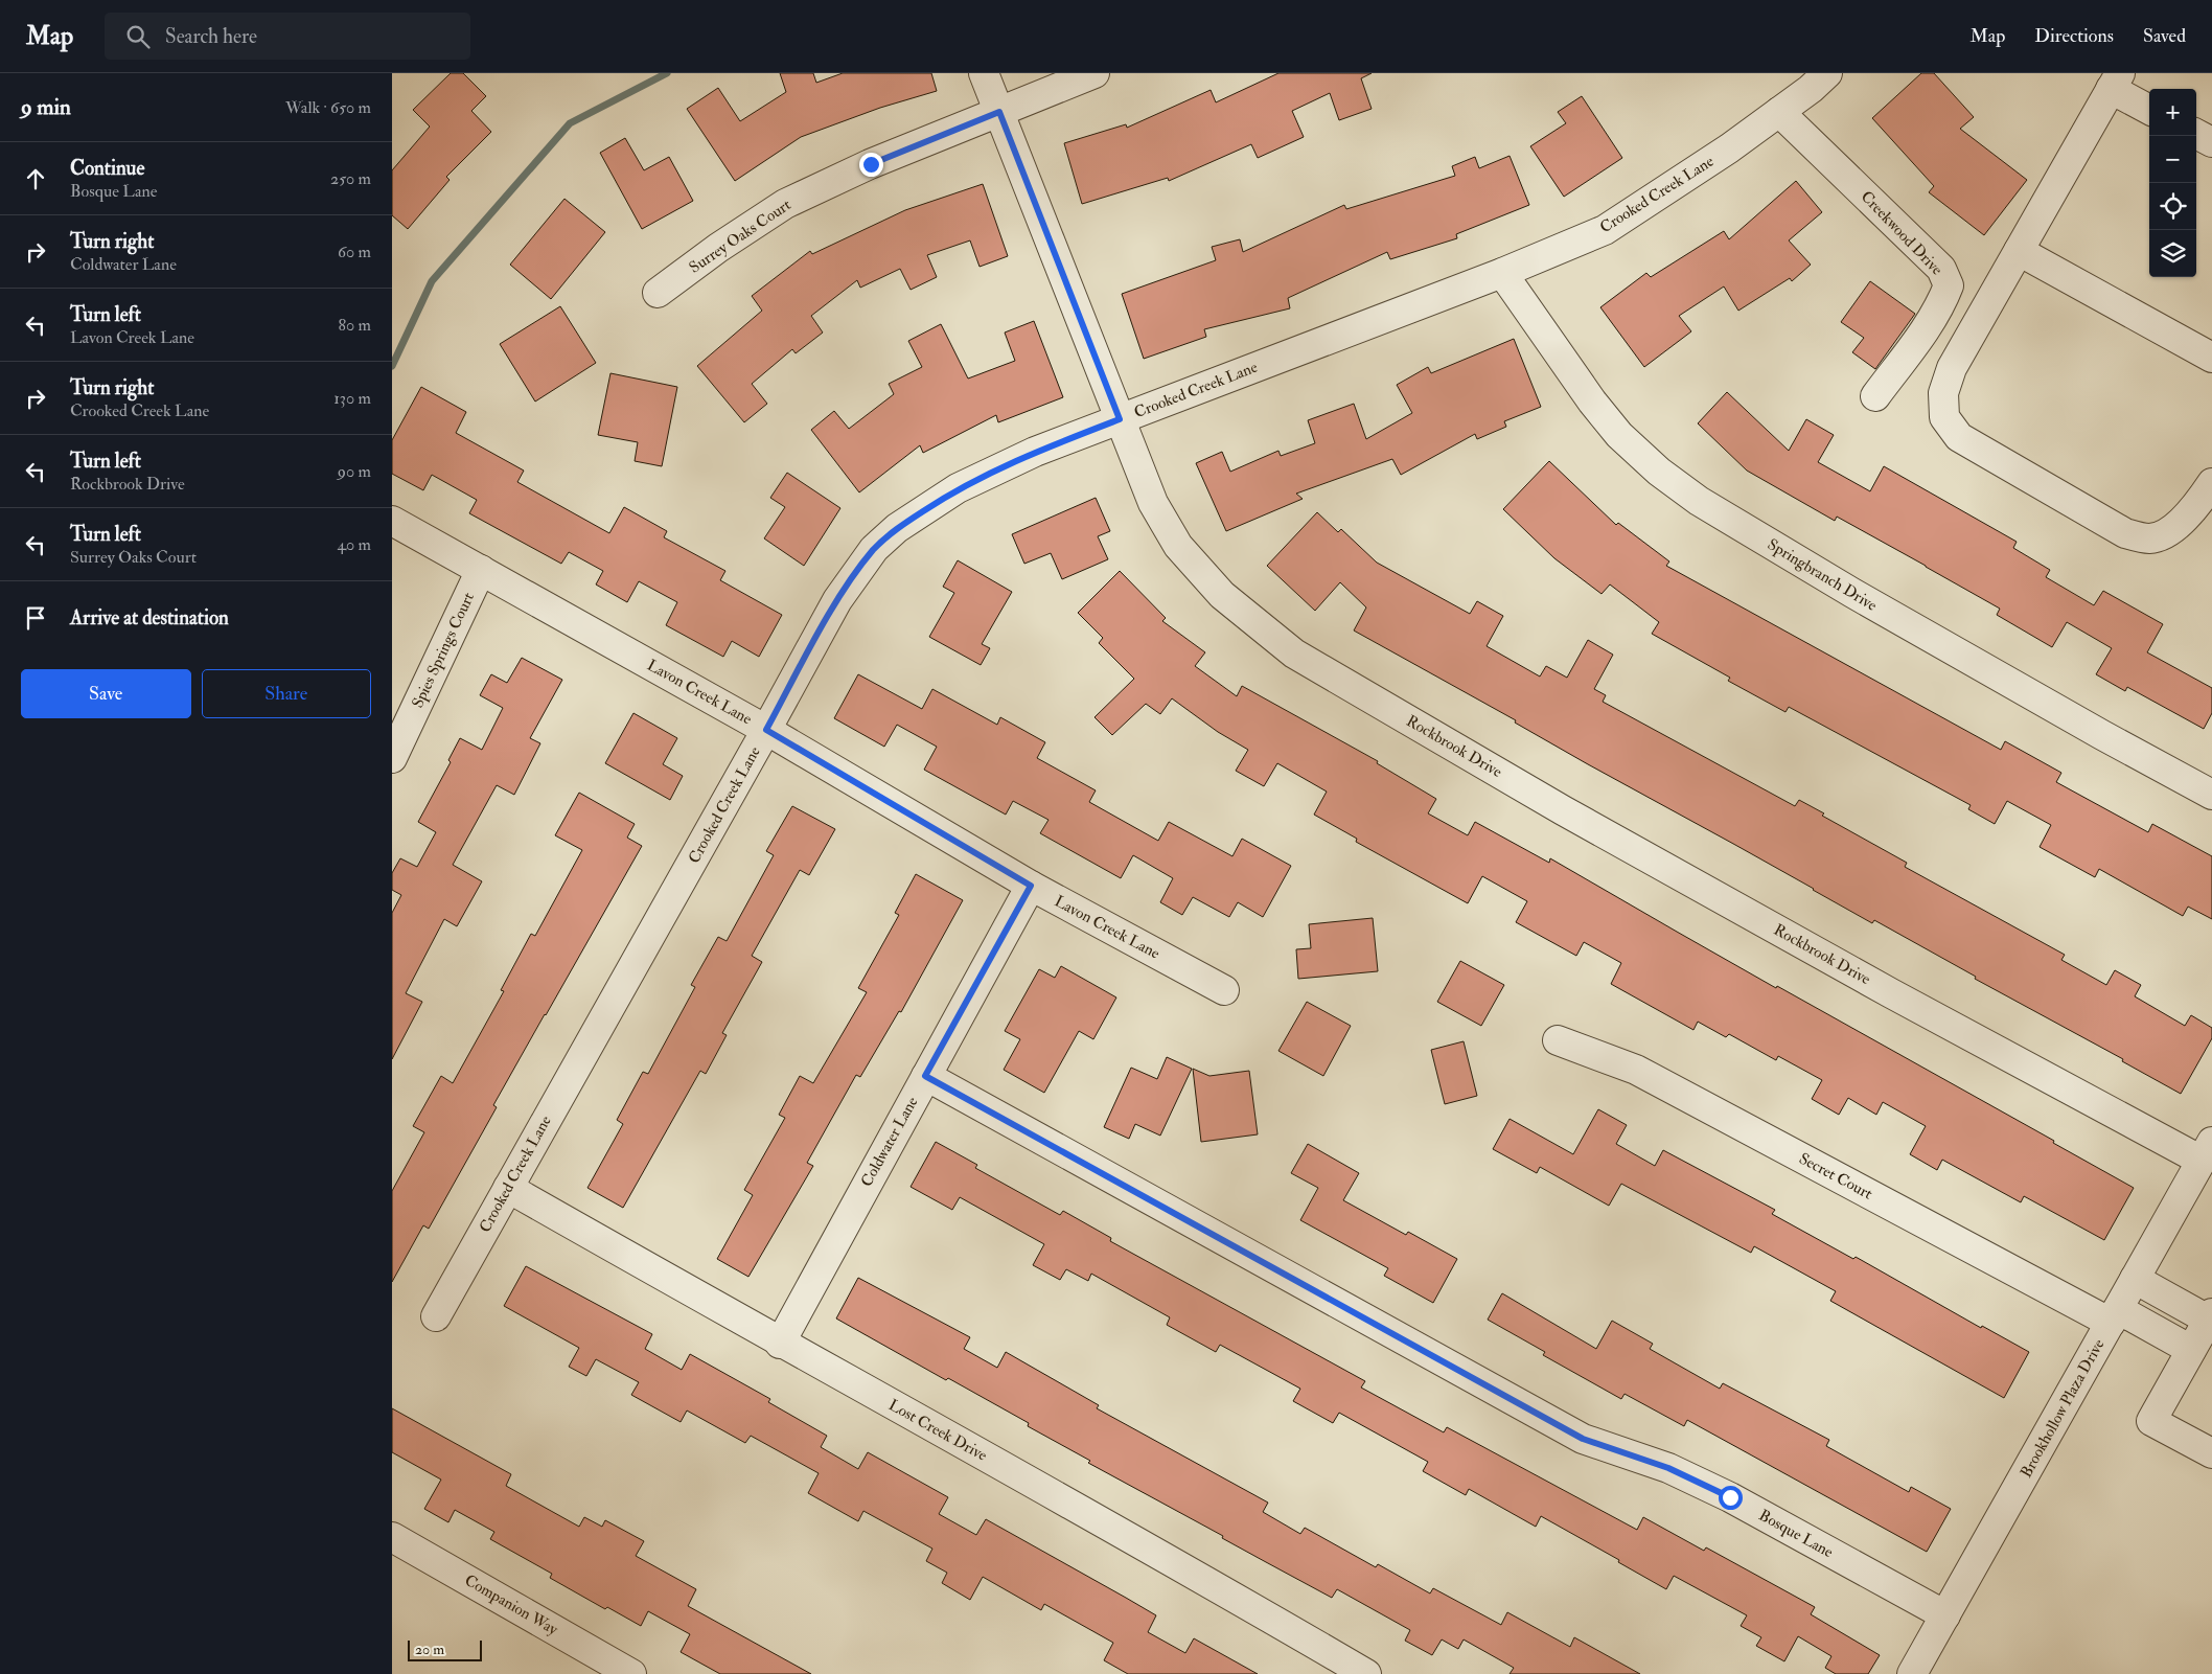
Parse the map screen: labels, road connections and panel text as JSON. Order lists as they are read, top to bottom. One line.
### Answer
{"streets":{"street":["Crooked Creek Lane","Creekwood Drive","Surrey Oaks Court","Springbranch Drive","Spies Springs Court","Lavon Creek Lane","Rockbrook Drive","Coldwater Lane","Secret Court","Brookhollow Plaza Drive","Lost Creek Drive","Bosque Lane","Companion Way"]},"crossings":[["Crooked Creek Lane","Creekwood Drive"],["Crooked Creek Lane","Springbranch Drive"],["Crooked Creek Lane","Lavon Creek Lane"],["Crooked Creek Lane","Rockbrook Drive"],["Crooked Creek Lane","Lost Creek Drive"],["Surrey Oaks Court","Rockbrook Drive"],["Spies Springs Court","Lavon Creek Lane"],["Lavon Creek Lane","Coldwater Lane"],["Rockbrook Drive","Brookhollow Plaza Drive"],["Coldwater Lane","Lost Creek Drive"],["Coldwater Lane","Bosque Lane"],["Secret Court","Brookhollow Plaza Drive"],["Brookhollow Plaza Drive","Bosque Lane"]],"scale_bar":"20 m","page":{"header":"Map","search":"Search here","nav":["Map","Directions","Saved"],"heading":["9 min","Walk · 650 m"],"map_buttons":["+","−"],"list":[["Continue","Bosque Lane","250 m"],["Turn right","Coldwater Lane","60 m"],["Turn left","Lavon Creek Lane","80 m"],["Turn right","Crooked Creek Lane","130 m"],["Turn left","Rockbrook Drive","90 m"],["Turn left","Surrey Oaks Court","40 m"],"Arrive at destination"],"buttons":["Save","Share"],"scale":"20 m"}}
